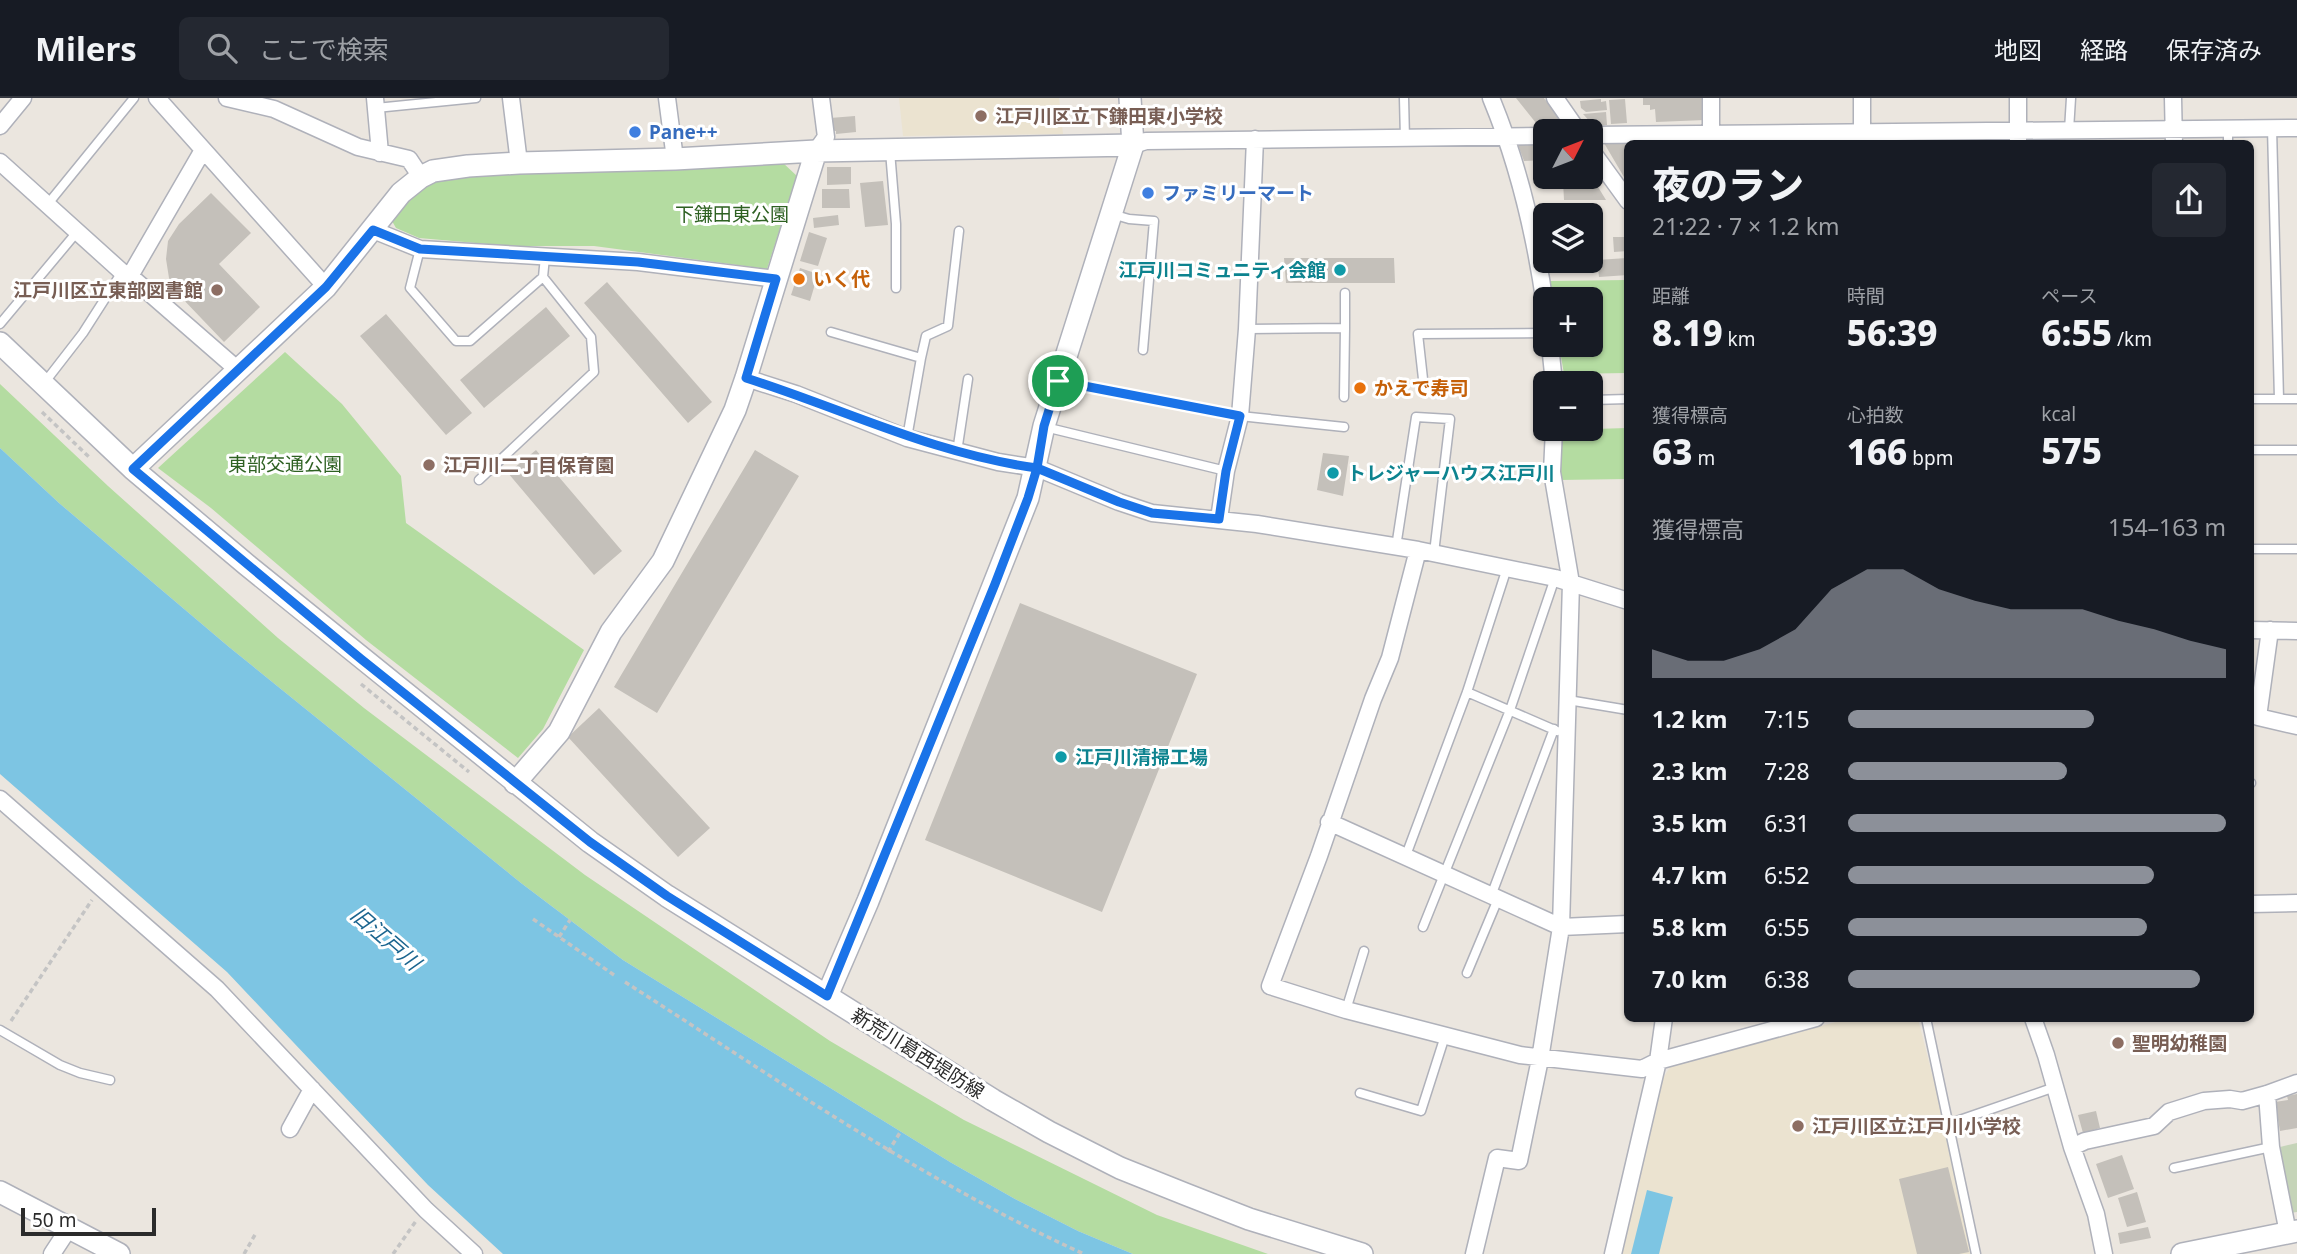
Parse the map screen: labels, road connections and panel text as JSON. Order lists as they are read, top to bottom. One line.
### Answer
{"streets":{"street":["新荒川葛西堤防線"]},"water":["旧江戸川"],"parks":["下鎌田東公園","東部交通公園"],"places":["江戸川区立下鎌田東小学校","Pane++","ファミリーマート","江戸川コミュニティ会館","いく代","江戸川区立東部図書館","かえで寿司","江戸川二丁目保育園","トレジャーハウス江戸川","江戸川清掃工場","聖明幼稚園","江戸川区立江戸川小学校"],"scale_bar":"50 m","north":"top right","page":{"header":"Milers","search":"ここで検索","nav":["地図","経路","保存済み"],"map_buttons":["+","−"],"heading":["夜のラン","21:22 · 7 × 1.2 km"],"stats":[["距離","8.19 km"],["時間","56:39"],["ペース","6:55 /km"],["獲得標高","63 m"],["心拍数","166 bpm"],["kcal","575"]],"chart":["獲得標高","154–163 m"],"list":[{"name":"1.2 km","note":"7:15"},{"name":"2.3 km","note":"7:28"},{"name":"3.5 km","note":"6:31"},{"name":"4.7 km","note":"6:52"},{"name":"5.8 km","note":"6:55"},{"name":"7.0 km","note":"6:38"}],"scale":"50 m"}}
